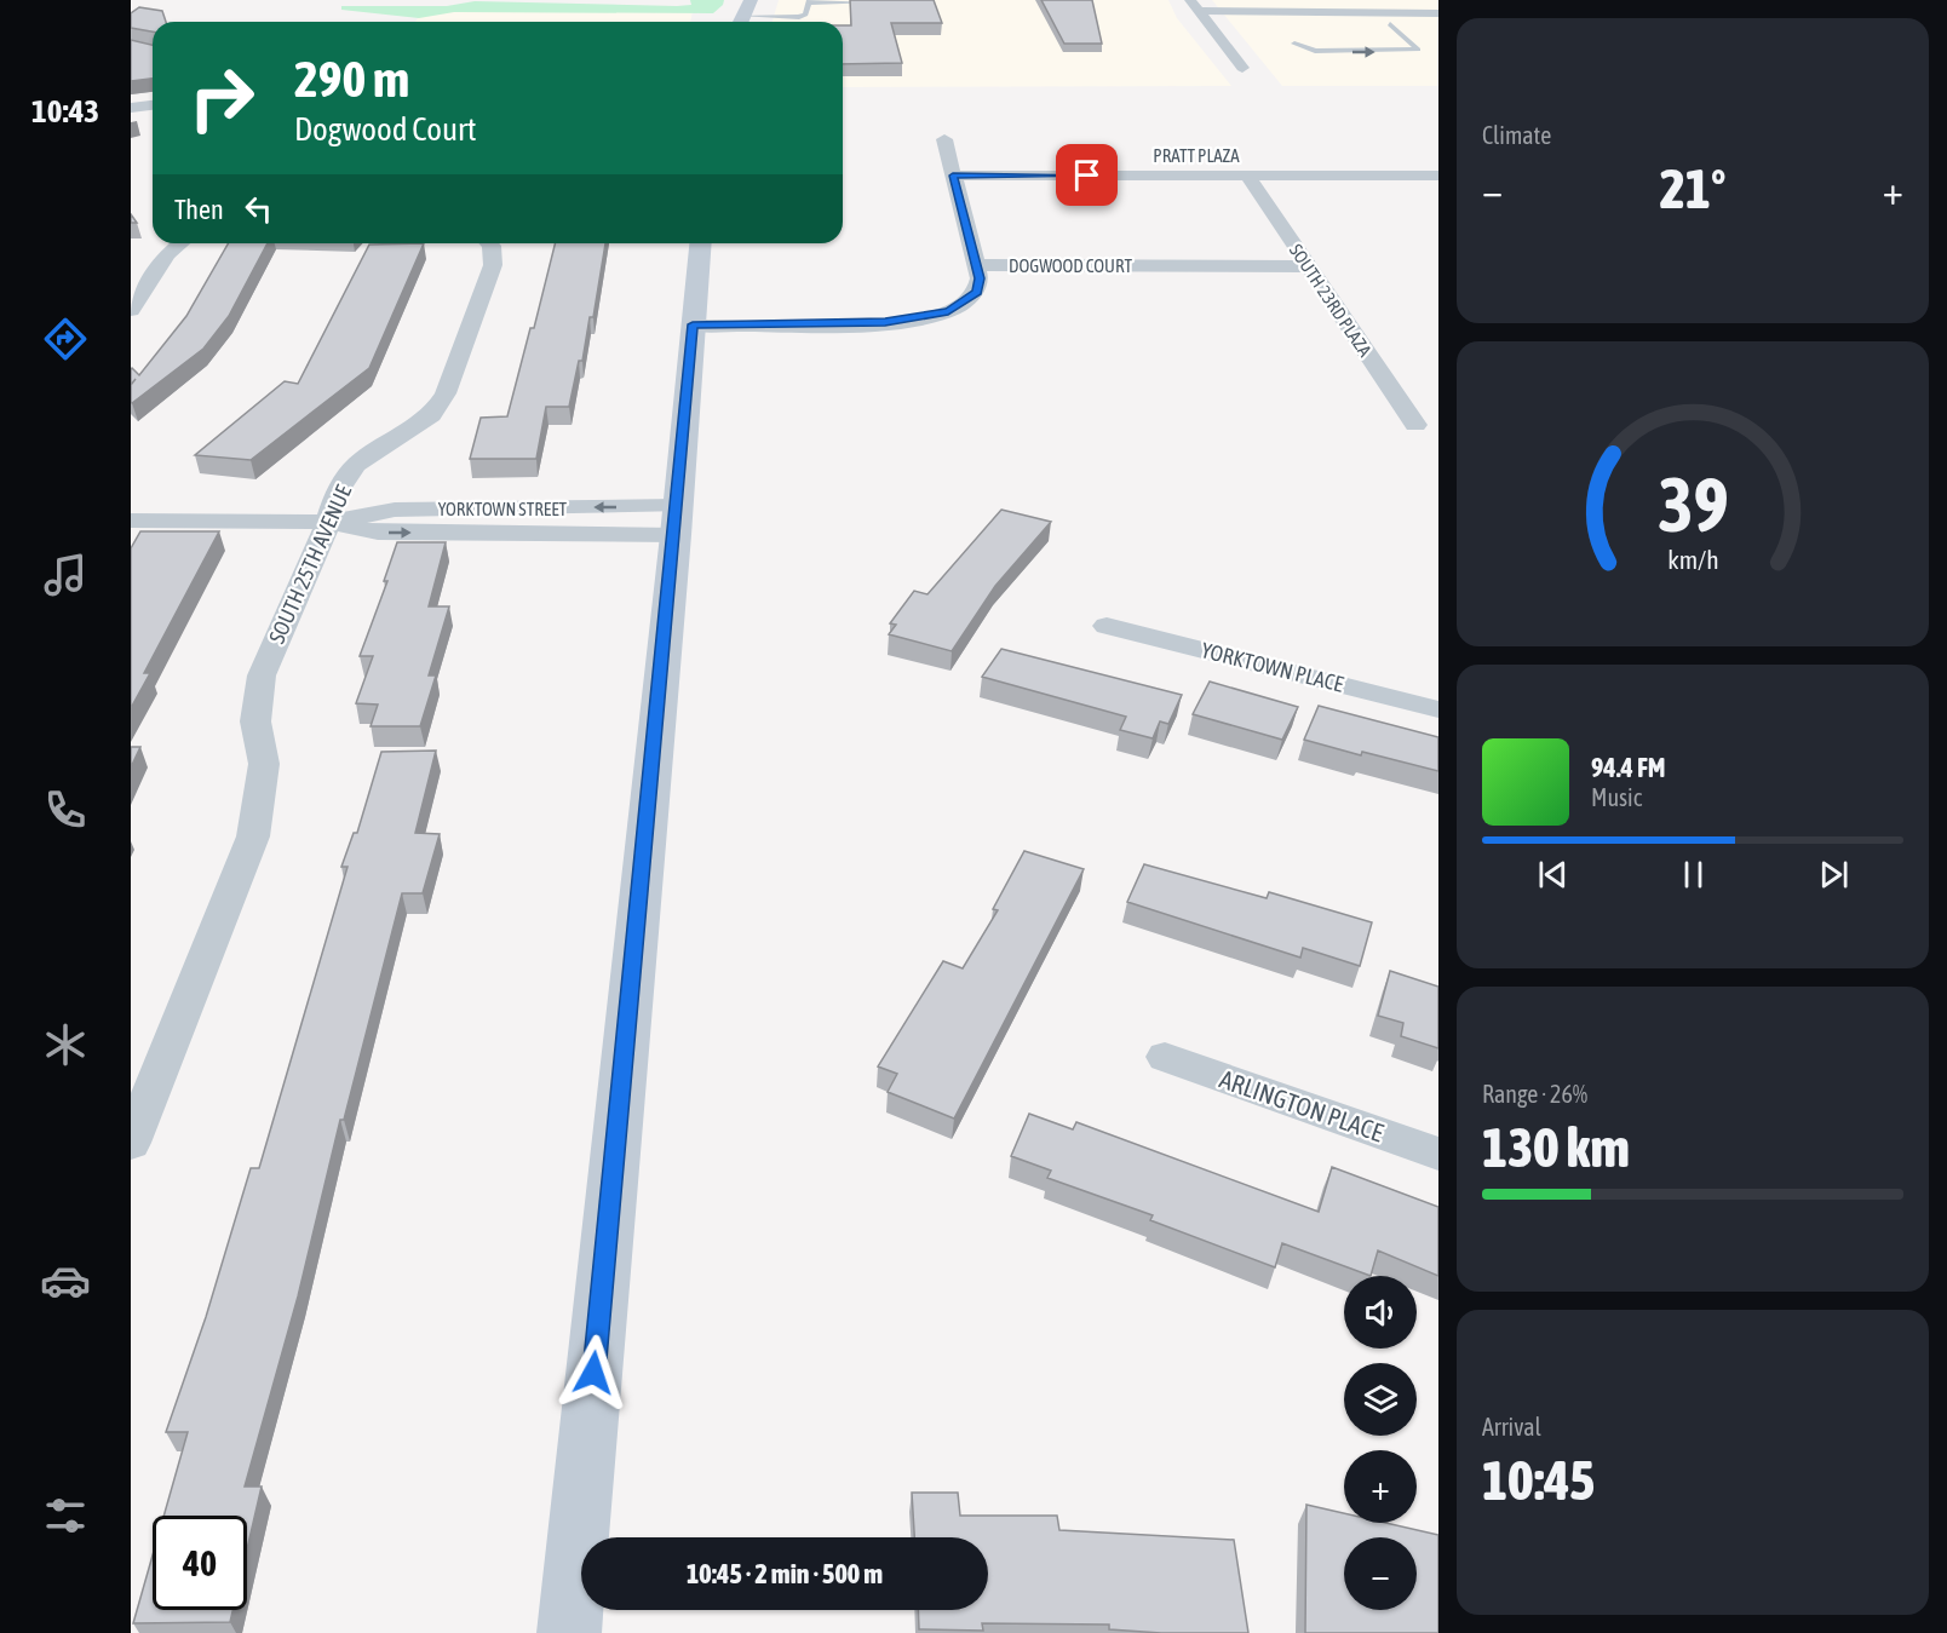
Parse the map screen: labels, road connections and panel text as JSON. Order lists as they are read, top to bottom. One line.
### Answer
{"streets":{"street":["PRATT PLAZA","DOGWOOD COURT","SOUTH 23RD PLAZA","YORKTOWN STREET","SOUTH 25TH AVENUE","YORKTOWN PLACE","ARLINGTON PLACE"]},"crossings":[["PRATT PLAZA","SOUTH 23RD PLAZA"],["DOGWOOD COURT","SOUTH 23RD PLAZA"],["YORKTOWN STREET","SOUTH 25TH AVENUE"]],"page":{"tabs":"10:43","tile":["Climate",["Range · 26%","130 km"],["Arrival","10:45"]],"turn":["290 m","Dogwood Court"],"heat":["−","21°","+"],"then":"Then","song":["94.4 FM","Music"],"map_buttons":["+","−"],"limit":"40","trip":"10:45 · 2 min · 500 m","gauge":["39","km/h"]}}
